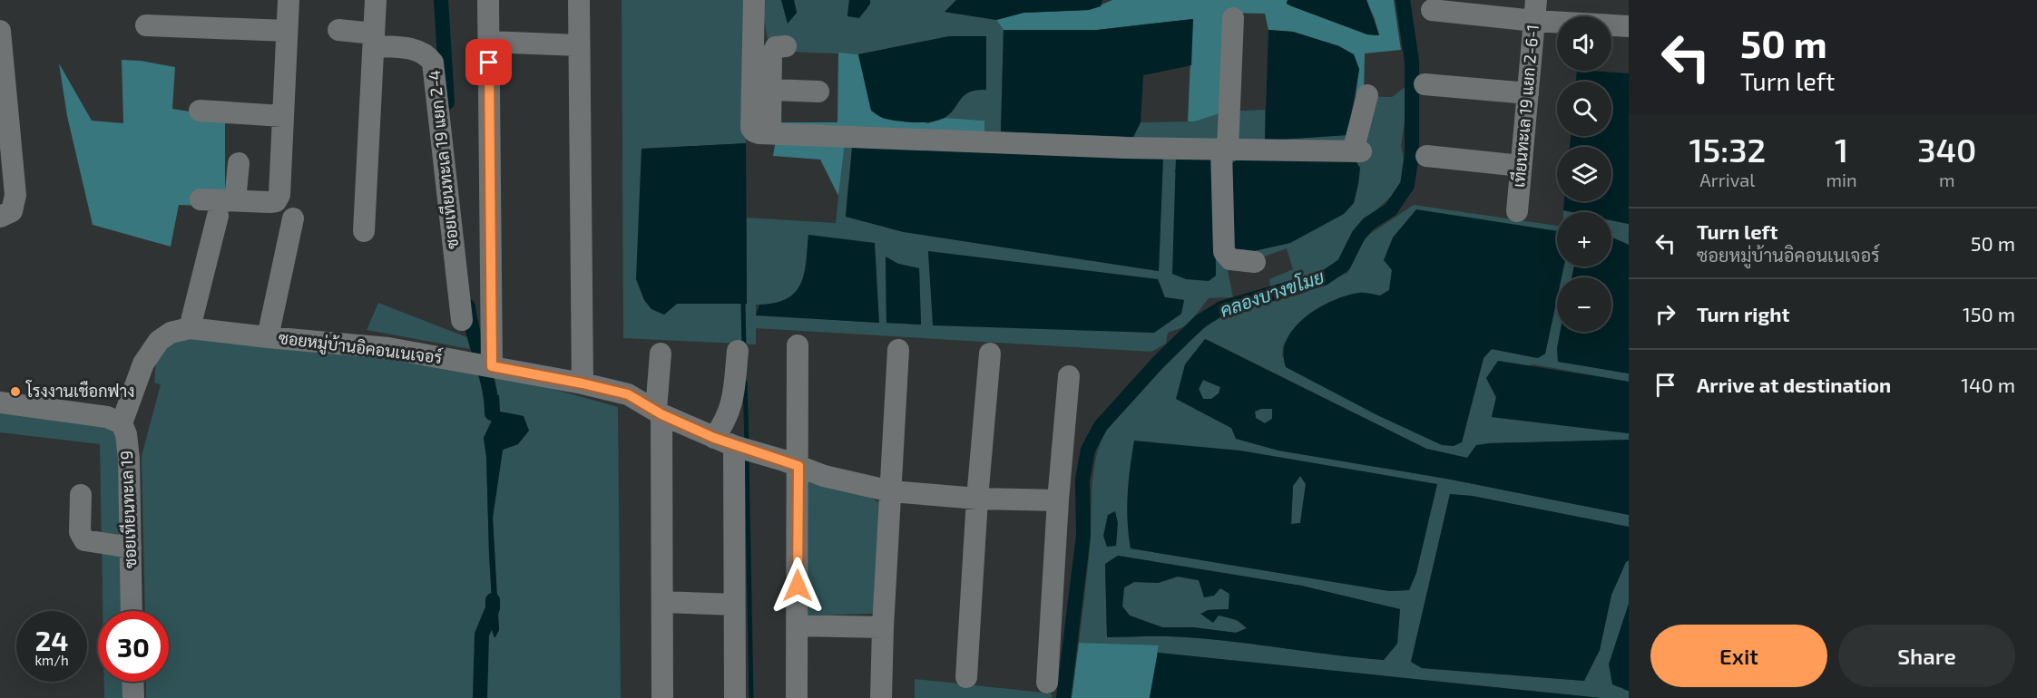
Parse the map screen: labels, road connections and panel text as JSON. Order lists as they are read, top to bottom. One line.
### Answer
{"streets":{"street":["เทียนทะเล 19 แยก 2-6-1","ซอยเทียนทะเล 19 แยก 2-4","ซอยหมู่บ้านอิคอนเนเจอร์","ซอยเทียนทะเล 19"]},"crossings":[["ซอยหมู่บ้านอิคอนเนเจอร์","ซอยเทียนทะเล 19"]],"water":["คลองบางขโมย"],"places":["โรงงานเชือกฟาง"],"page":{"turn":["50 m","Turn left"],"map_buttons":["+","−"],"eta":["15:32","Arrival","1","min","340","m"],"list":[{"name":"Turn left","note":"ซอยหมู่บ้านอิคอนเนเจอร์","value":"50 m"},{"name":"Turn right","value":"150 m"},{"name":"Arrive at destination","value":"140 m"}],"speed":"24 km/h","limit":"30","buttons":["Exit","Share"]}}
